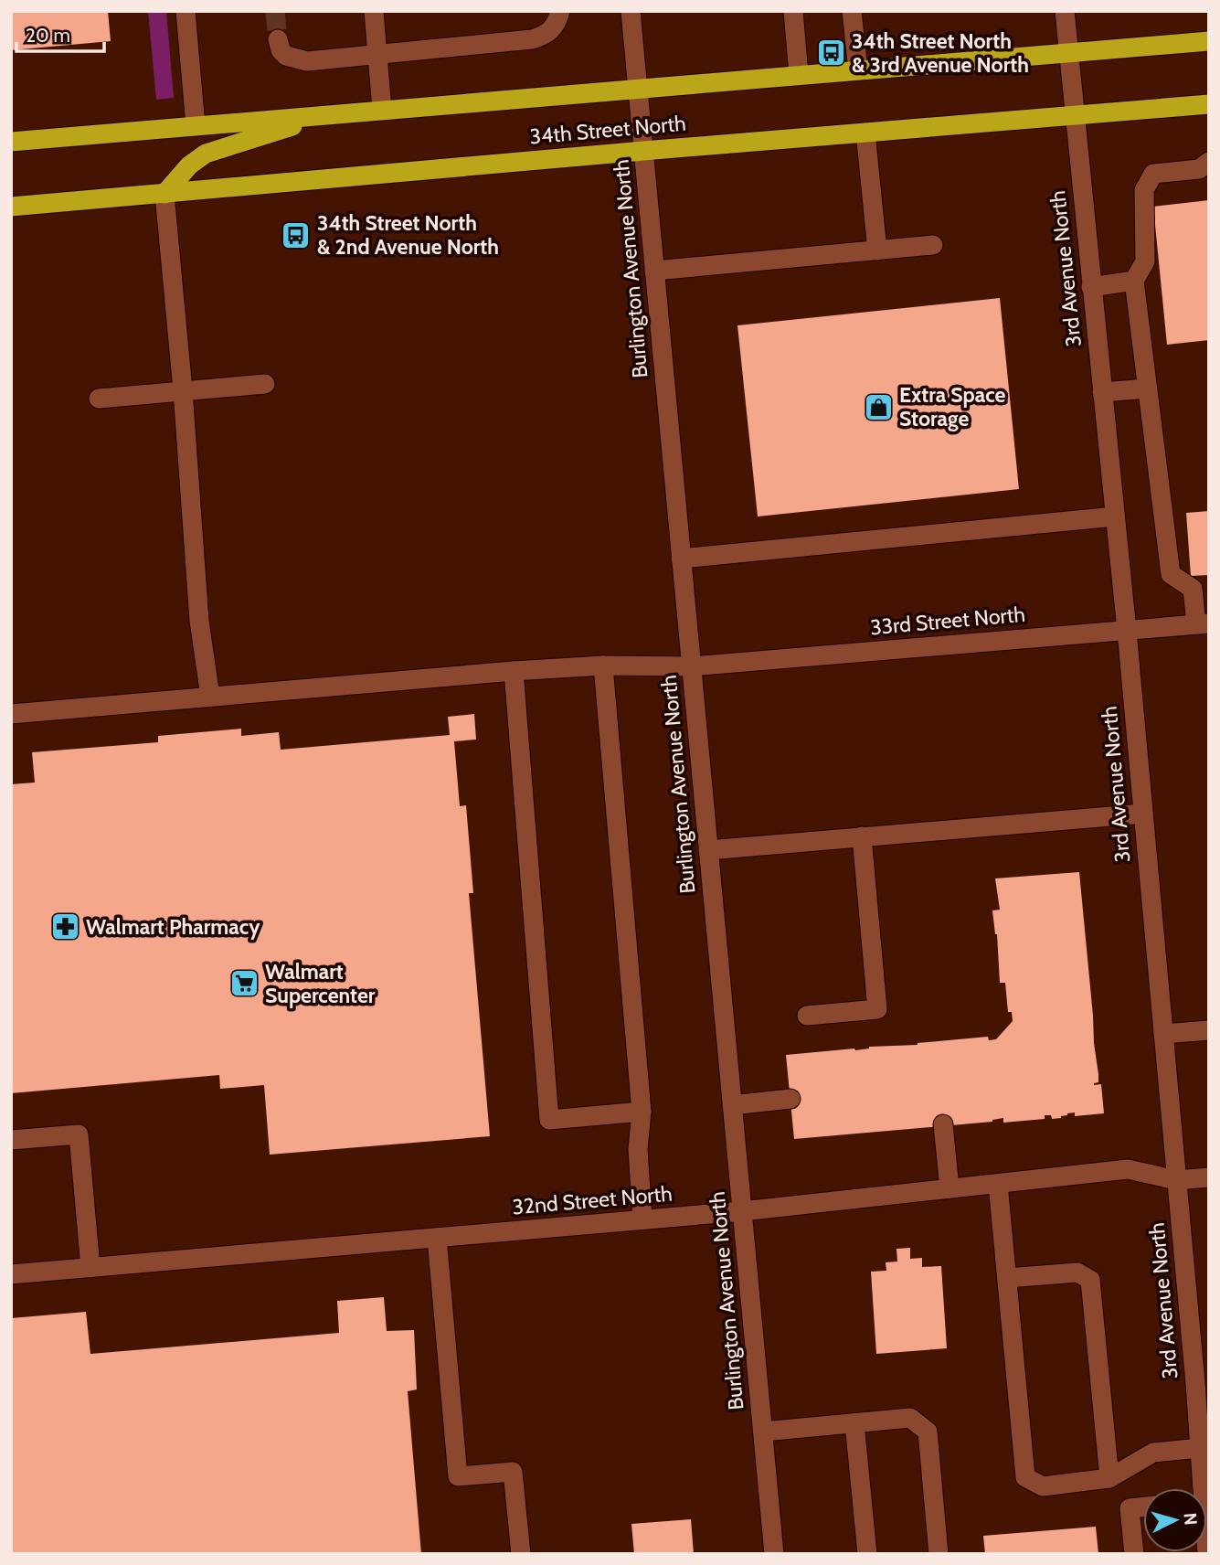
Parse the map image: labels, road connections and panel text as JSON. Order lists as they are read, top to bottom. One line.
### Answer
{"streets":{"highway":["34th Street North"],"street":["Burlington Avenue North","3rd Avenue North","33rd Street North","32nd Street North"]},"crossings":[["34th Street North","Burlington Avenue North"],["34th Street North","3rd Avenue North"],["Burlington Avenue North","33rd Street North"],["Burlington Avenue North","32nd Street North"],["3rd Avenue North","33rd Street North"],["3rd Avenue North","32nd Street North"]],"places":{"bus stop":["34th Street North & 3rd Avenue North","34th Street North & 2nd Avenue North"],"shop":["Extra Space Storage"],"pharmacy":["Walmart Pharmacy"],"supermarket":["Walmart Supercenter"]},"scale_bar":"20 m","north":"right"}
